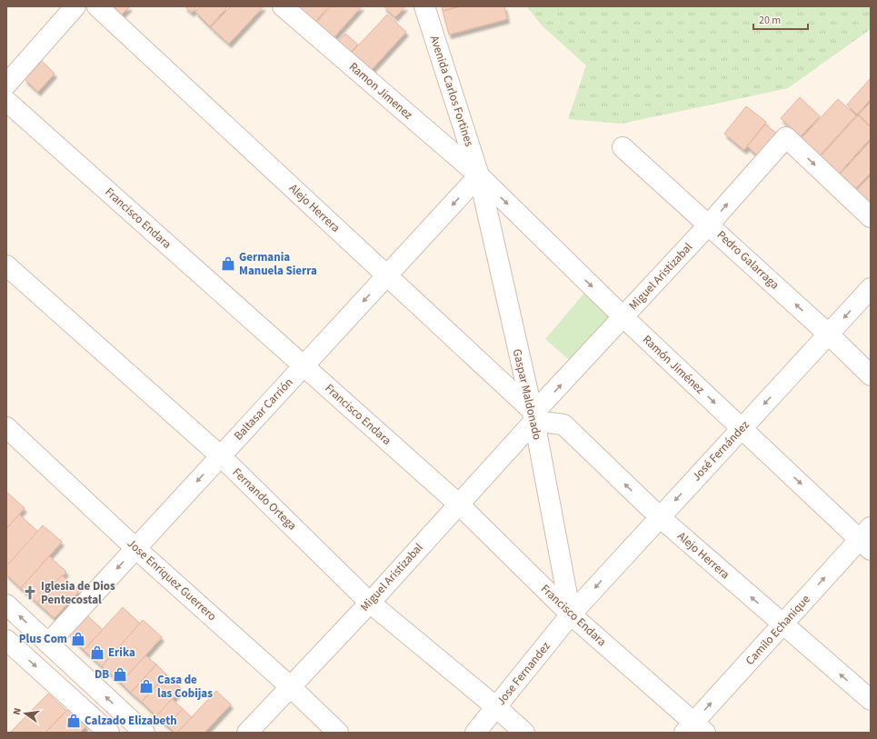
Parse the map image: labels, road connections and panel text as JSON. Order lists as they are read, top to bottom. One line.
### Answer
{"streets":{"street":["Ramon Jimenez","Avenida Carlos Fortines","Alejo Herrera","Francisco Endara","Pedro Galarraga","Miguel Aristizabal","Ramón Jiménez","Gaspar Maldonado","Baltasar Carrión","José Fernández","Fernando Ortega","Jose Enriquez Guerrero","Camilo Echanique","Jose Fernandez"]},"crossings":[["Ramon Jimenez","Avenida Carlos Fortines"],["Ramon Jimenez","Ramón Jiménez"],["Ramon Jimenez","Gaspar Maldonado"],["Ramon Jimenez","Baltasar Carrión"],["Avenida Carlos Fortines","Ramón Jiménez"],["Avenida Carlos Fortines","Gaspar Maldonado"],["Avenida Carlos Fortines","Baltasar Carrión"],["Alejo Herrera","Miguel Aristizabal"],["Alejo Herrera","Gaspar Maldonado"],["Alejo Herrera","Baltasar Carrión"],["Alejo Herrera","José Fernández"],["Alejo Herrera","Camilo Echanique"],["Francisco Endara","Miguel Aristizabal"],["Francisco Endara","Gaspar Maldonado"],["Francisco Endara","Baltasar Carrión"],["Francisco Endara","José Fernández"],["Francisco Endara","Camilo Echanique"],["Francisco Endara","Jose Fernandez"],["Pedro Galarraga","Miguel Aristizabal"],["Pedro Galarraga","José Fernández"],["Miguel Aristizabal","Ramón Jiménez"],["Miguel Aristizabal","Gaspar Maldonado"],["Miguel Aristizabal","Fernando Ortega"],["Miguel Aristizabal","Jose Enriquez Guerrero"],["Ramón Jiménez","Gaspar Maldonado"],["Ramón Jiménez","Baltasar Carrión"],["Ramón Jiménez","José Fernández"],["Ramón Jiménez","Camilo Echanique"],["Gaspar Maldonado","Baltasar Carrión"],["Gaspar Maldonado","José Fernández"],["Gaspar Maldonado","Jose Fernandez"],["Baltasar Carrión","Fernando Ortega"],["Baltasar Carrión","Jose Enriquez Guerrero"],["José Fernández","Jose Fernandez"],["Fernando Ortega","Jose Fernandez"]],"one_way":["Alejo Herrera","Pedro Galarraga","Ramón Jiménez","Baltasar Carrión","José Fernández","Camilo Echanique"],"places":{"shop":["Germania Manuela Sierra","Plus Com","Erika","DB","Casa de las Cobijas","Calzado Elizabeth"],"church":["Iglesia de Dios Pentecostal"]},"scale_bar":"20 m","north":"left"}
